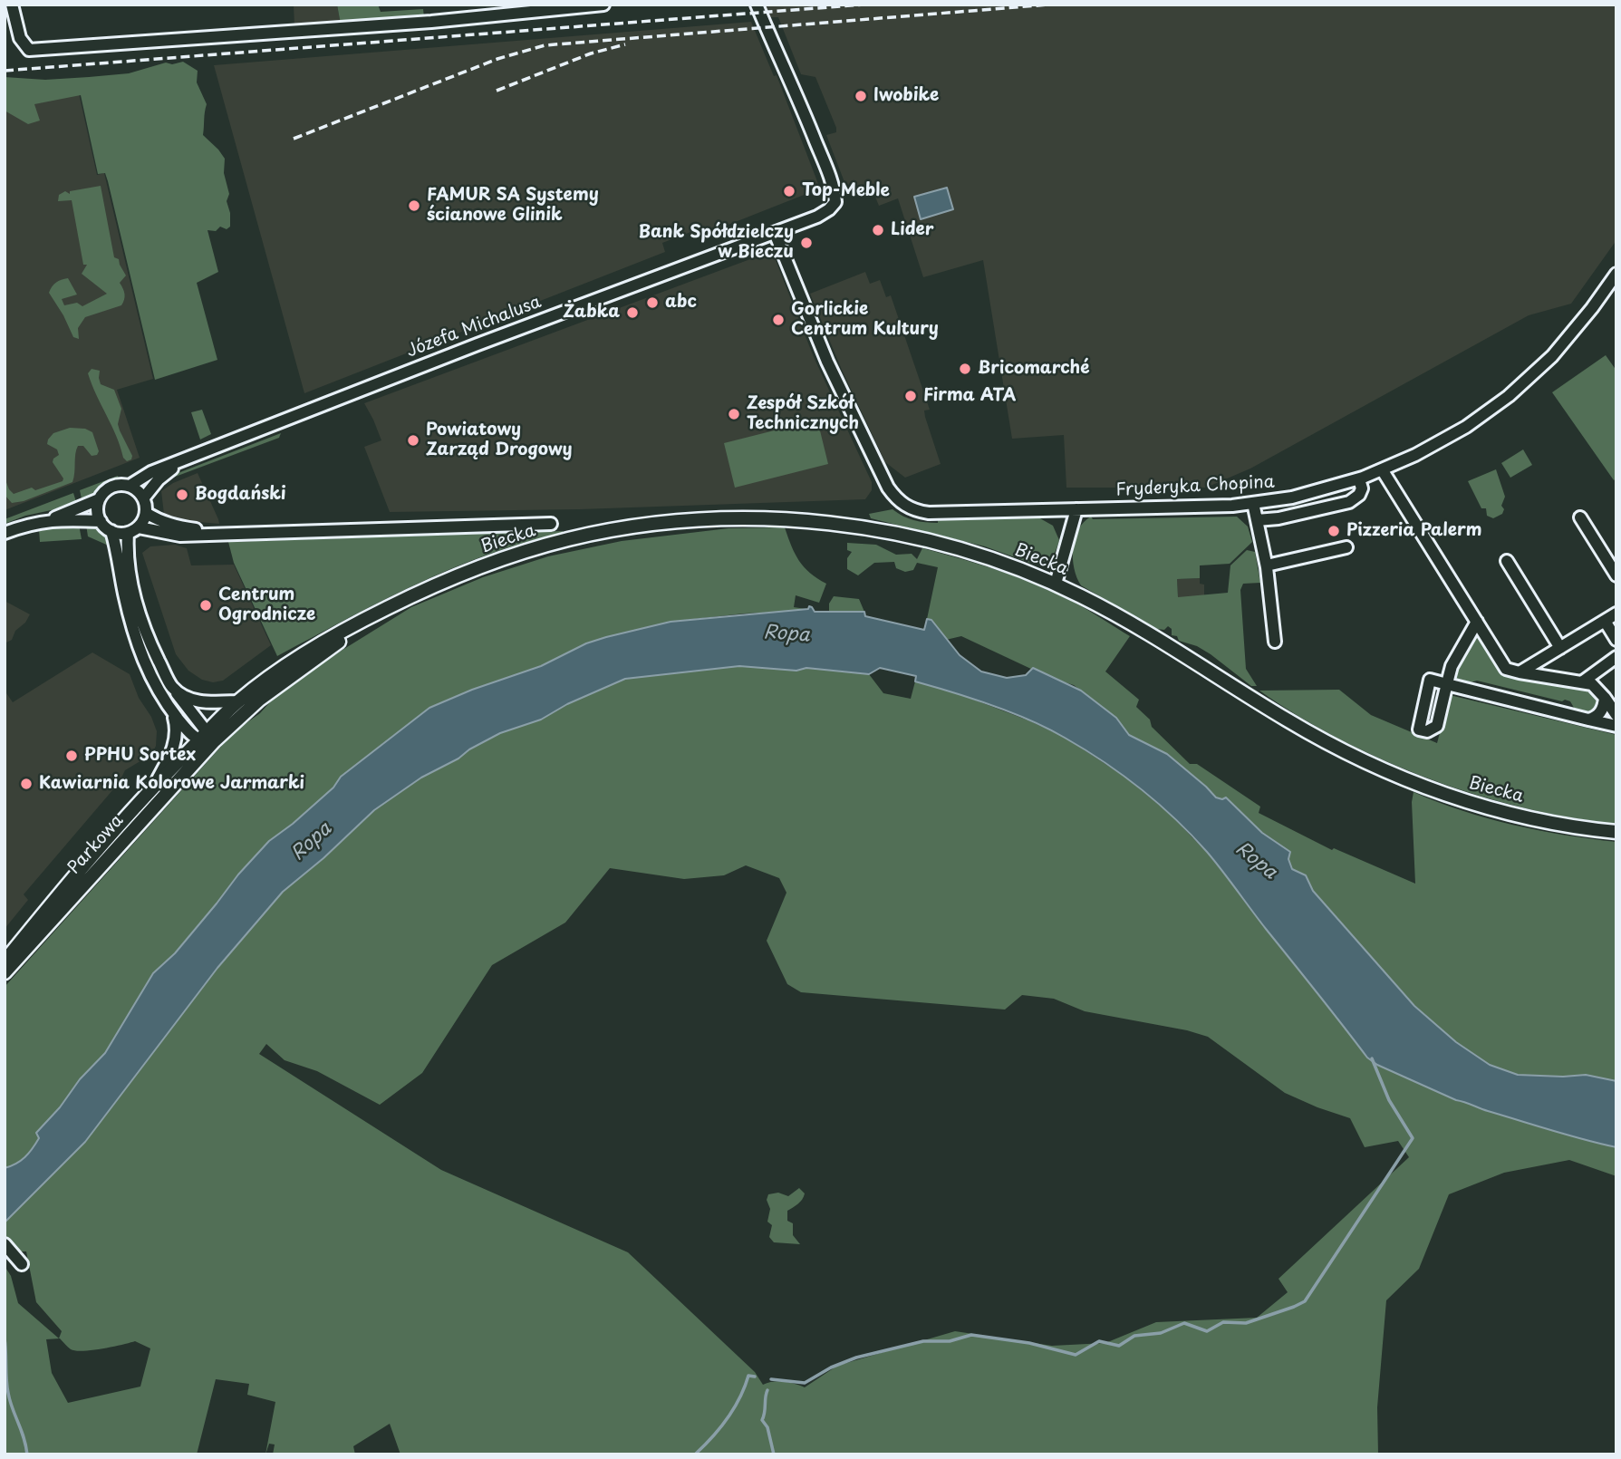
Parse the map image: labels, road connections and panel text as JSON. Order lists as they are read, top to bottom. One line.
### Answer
{"streets":{"main road":["Biecka","Parkowa"],"street":["Józefa Michalusa","Fryderyka Chopina"]},"crossings":[["Józefa Michalusa","Fryderyka Chopina"],["Józefa Michalusa","Biecka"],["Biecka","Parkowa"]],"water":["Ropa"],"places":["Iwobike","Top-Meble","FAMUR SA Systemy ścianowe Glinik","Lider","Bank Spółdzielczy w Bieczu","abc","Żabka","Gorlickie Centrum Kultury","Bricomarché","Firma ATA","Zespół Szkół Technicznych","Powiatowy Zarząd Drogowy","Bogdański","Pizzeria Palerm","Centrum Ogrodnicze","PPHU Sortex","Kawiarnia Kolorowe Jarmarki"]}
